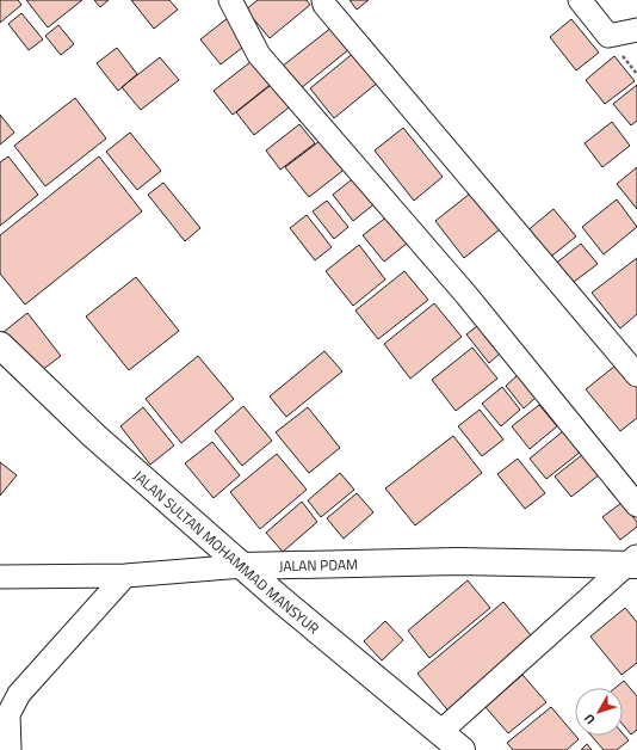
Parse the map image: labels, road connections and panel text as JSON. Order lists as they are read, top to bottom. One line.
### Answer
{"streets":{"street":["JALAN SULTAN MOHAMMAD MANSYUR","JALAN PDAM"]},"crossings":[["JALAN SULTAN MOHAMMAD MANSYUR","JALAN PDAM"]],"north":"bottom left"}
